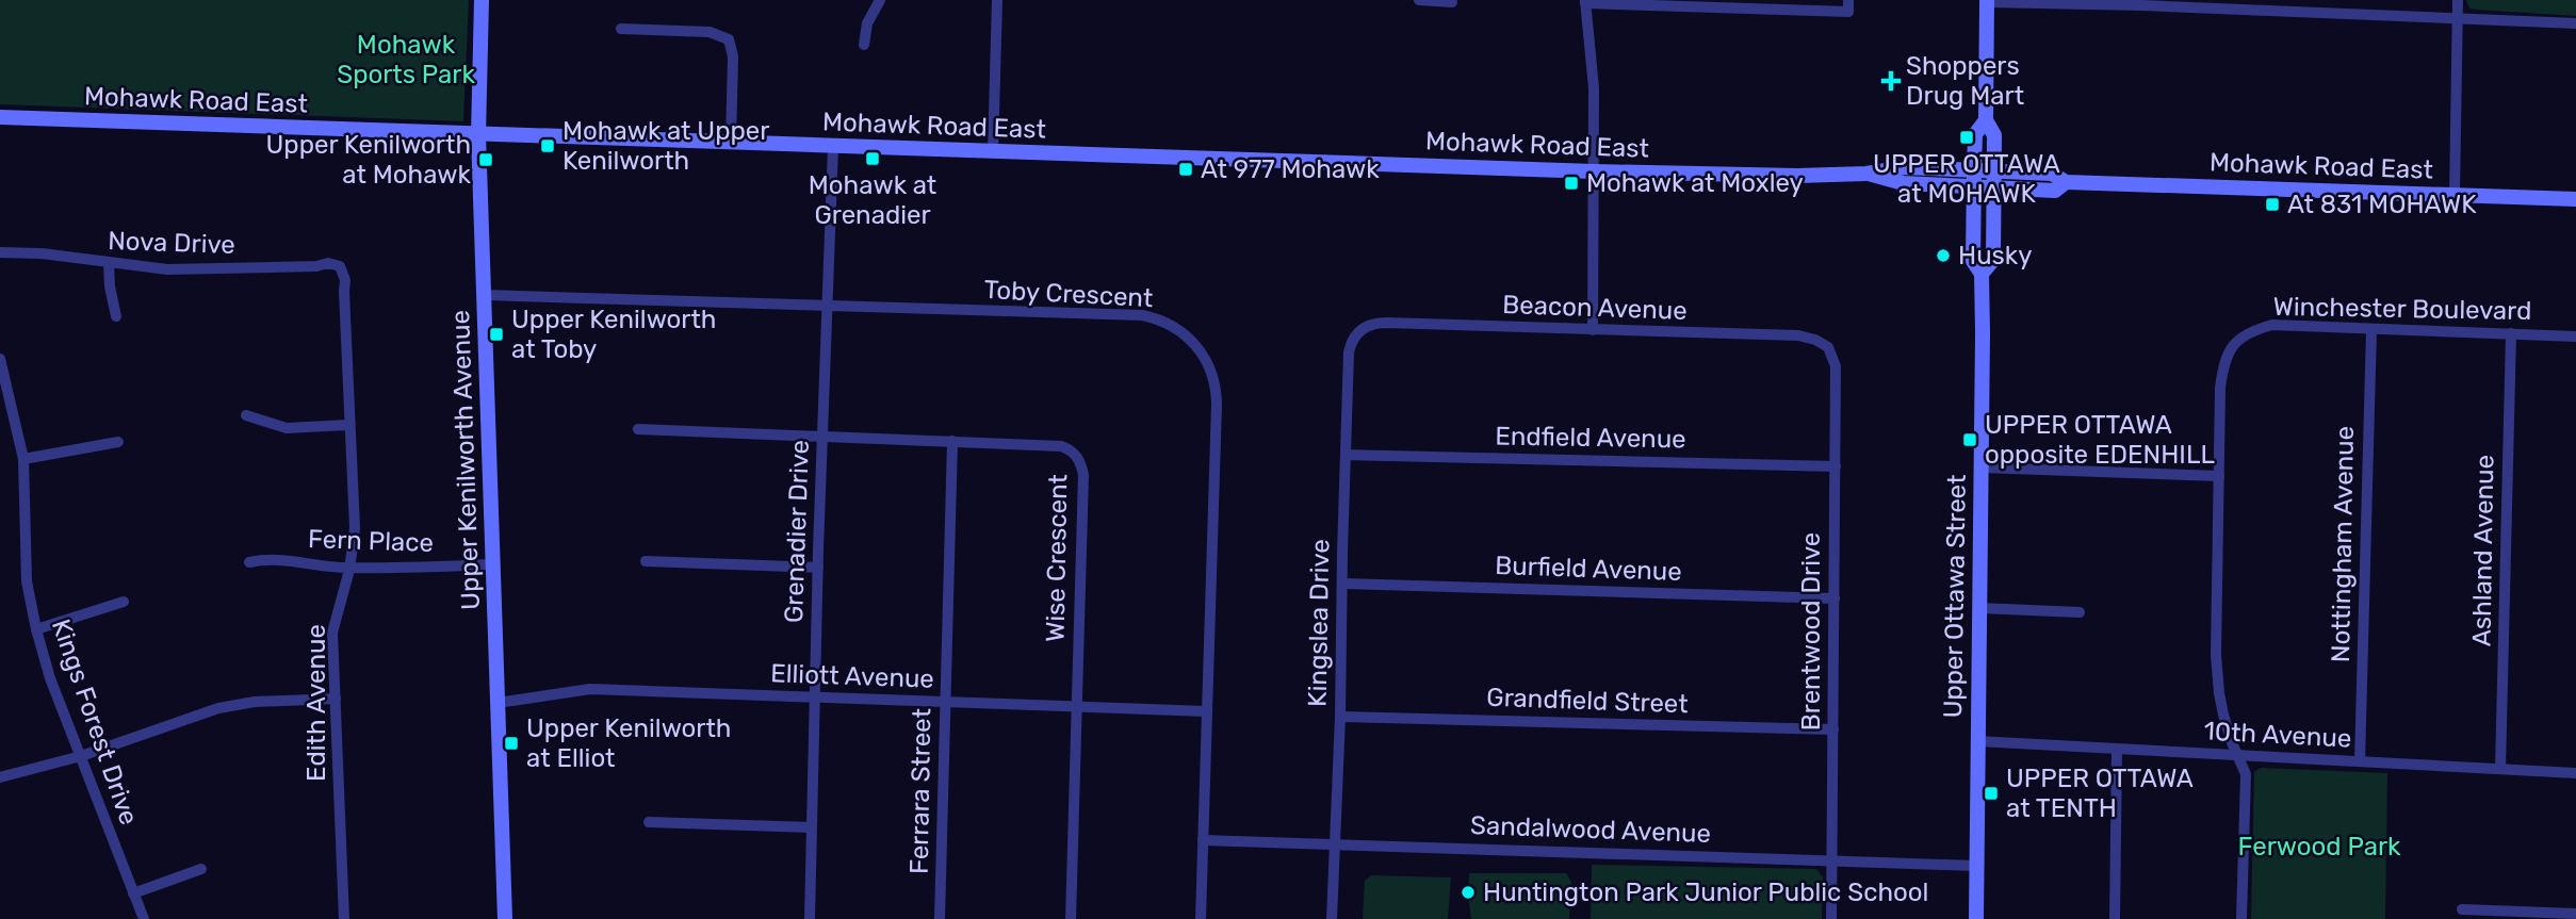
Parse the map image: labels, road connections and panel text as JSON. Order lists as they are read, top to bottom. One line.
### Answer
{"streets":{"main road":["Mohawk Road East","Upper Kenilworth Avenue","Upper Ottawa Street"],"street":["Nova Drive","Toby Crescent","Beacon Avenue","Winchester Boulevard","Endfield Avenue","Grenadier Drive","Fern Place","Nottingham Avenue","Ashland Avenue","Wise Crescent","Burfield Avenue","Kingslea Drive","Brentwood Drive","Elliott Avenue","Grandfield Street","Edith Avenue","Kings Forest Drive","10th Avenue","Ferrara Street","Sandalwood Avenue"]},"crossings":[["Mohawk Road East","Upper Kenilworth Avenue"],["Mohawk Road East","Grenadier Drive"],["Mohawk Road East","Upper Ottawa Street"],["Nova Drive","Edith Avenue"],["Toby Crescent","Upper Kenilworth Avenue"],["Toby Crescent","Grenadier Drive"],["Toby Crescent","Elliott Avenue"],["Toby Crescent","Sandalwood Avenue"],["Beacon Avenue","Kingslea Drive"],["Beacon Avenue","Brentwood Drive"],["Winchester Boulevard","Nottingham Avenue"],["Winchester Boulevard","Ashland Avenue"],["Winchester Boulevard","10th Avenue"],["Endfield Avenue","Kingslea Drive"],["Endfield Avenue","Brentwood Drive"],["Upper Kenilworth Avenue","Fern Place"],["Upper Kenilworth Avenue","Elliott Avenue"],["Grenadier Drive","Wise Crescent"],["Grenadier Drive","Elliott Avenue"],["Fern Place","Edith Avenue"],["Nottingham Avenue","10th Avenue"],["Ashland Avenue","10th Avenue"],["Wise Crescent","Elliott Avenue"],["Wise Crescent","Ferrara Street"],["Burfield Avenue","Kingslea Drive"],["Burfield Avenue","Brentwood Drive"],["Upper Ottawa Street","10th Avenue"],["Upper Ottawa Street","Sandalwood Avenue"],["Kingslea Drive","Grandfield Street"],["Kingslea Drive","Sandalwood Avenue"],["Brentwood Drive","Grandfield Street"],["Brentwood Drive","Sandalwood Avenue"],["Elliott Avenue","Ferrara Street"]],"parks":["Mohawk Sports Park","Ferwood Park"],"places":{"health":["Shoppers Drug Mart"],"transit":["UPPER OTTAWA at MOHAWK","Mohawk at Upper Kenilworth","Mohawk at Grenadier","Upper Kenilworth at Mohawk","At 977 Mohawk","Mohawk at Moxley","At 831 MOHAWK","Upper Kenilworth at Toby","UPPER OTTAWA opposite EDENHILL","Upper Kenilworth at Elliot","UPPER OTTAWA at TENTH"],"other":["Husky","Huntington Park Junior Public School"]}}
